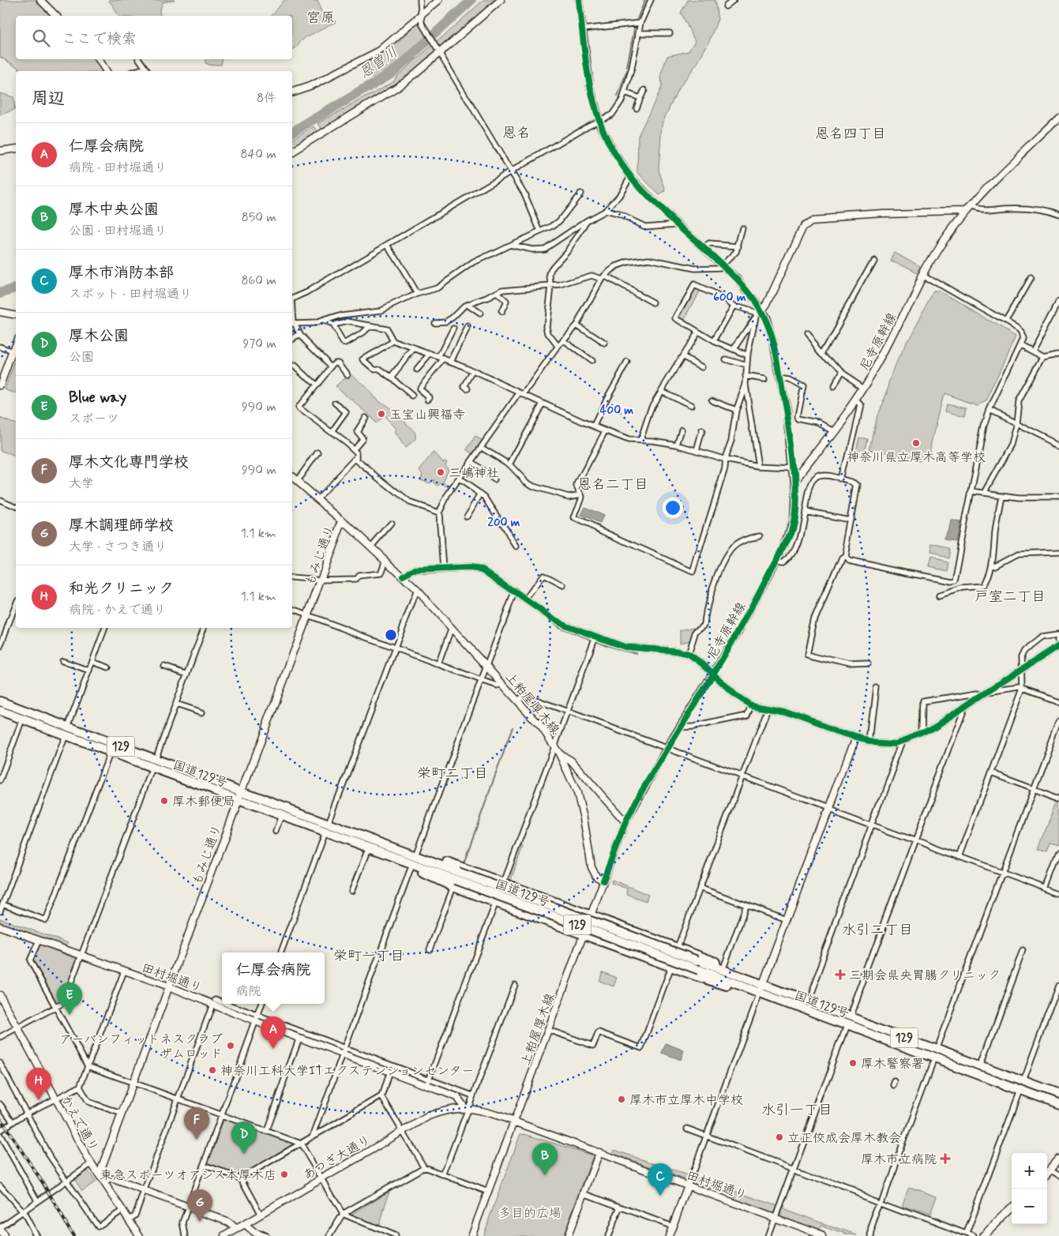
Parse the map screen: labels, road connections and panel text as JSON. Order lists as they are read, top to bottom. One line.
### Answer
{"streets":{"highway":["129","国道129号"],"street":["尼寺原幹線","もみじ通り","上粕屋厚木線","田村堀通り","かえで通り","あつぎ大通り"]},"crossings":[["尼寺原幹線","上粕屋厚木線"],["もみじ通り","上粕屋厚木線"],["もみじ通り","国道129号"],["もみじ通り","田村堀通り"],["もみじ通り","かえで通り"],["上粕屋厚木線","129"],["上粕屋厚木線","田村堀通り"],["129","国道129号"],["田村堀通り","あつぎ大通り"]],"districts":["宮原","恩名","恩名四丁目","恩名二丁目","戸室二丁目","栄町二丁目","水引二丁目","栄町一丁目","水引一丁目"],"water":["恩曽川"],"parks":["多目的広場"],"places":{"other":["玉宝山興福寺","神奈川県立厚木高等学校","三嶋神社","厚木郵便局","アーバンフィットネスクラブ ザムロッド","厚木警察署","神奈川工科大学ITエクステンションセンター","厚木市立厚木中学校","立正佼成会厚木教会","東急スポーツオアシス本厚木店"],"health":["三期会県央胃腸クリニック","厚木市立病院"]},"page":{"search":"ここで検索","heading":["周辺","8件"],"list":[{"mark":"A","name":"仁厚会病院","note":"病院 · 田村堀通り","value":"840 m"},{"mark":"B","name":"厚木中央公園","note":"公園 · 田村堀通り","value":"850 m"},{"mark":"C","name":"厚木市消防本部","note":"スポット · 田村堀通り","value":"860 m"},{"mark":"D","name":"厚木公園","note":"公園","value":"970 m"},{"mark":"E","name":"Blue way","note":"スポーツ","value":"990 m"},{"mark":"F","name":"厚木文化専門学校","note":"大学","value":"990 m"},{"mark":"G","name":"厚木調理師学校","note":"大学 · さつき通り","value":"1.1 km"},{"mark":"H","name":"和光クリニック","note":"病院 · かえで通り","value":"1.1 km"}],"popup":["仁厚会病院","病院"],"pins":["E","A","H","F","D","B","C","G"],"map_buttons":["+","−"]},"rings":["600 m","400 m","200 m"]}
